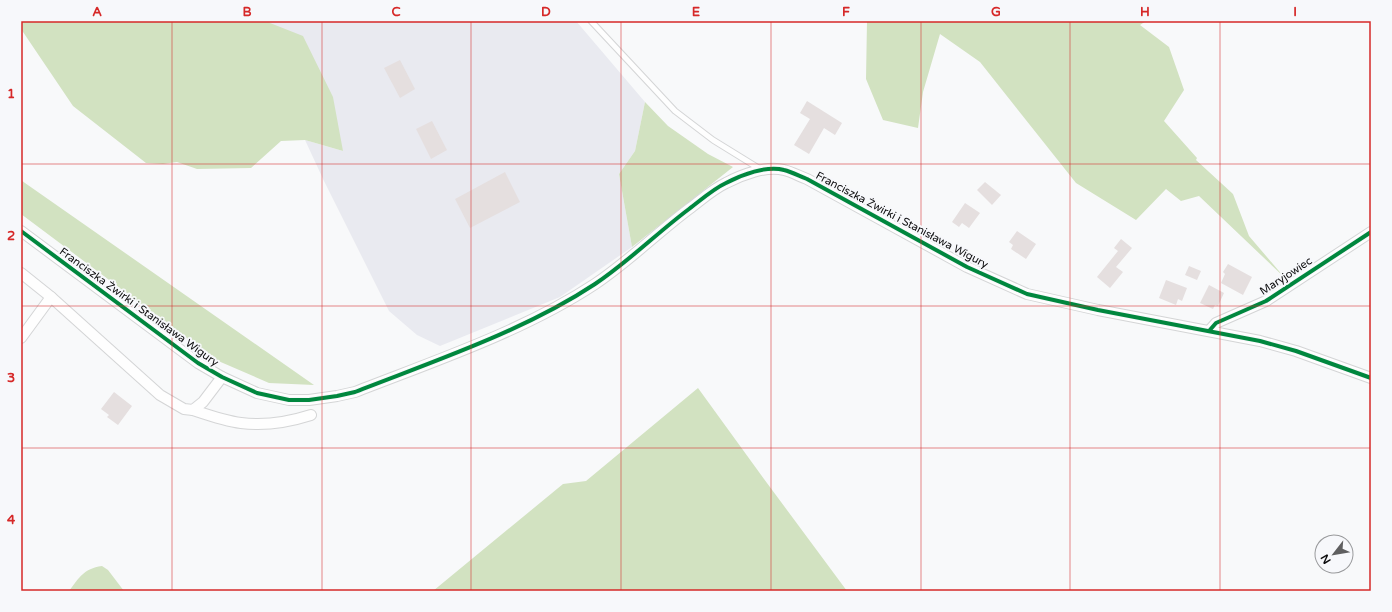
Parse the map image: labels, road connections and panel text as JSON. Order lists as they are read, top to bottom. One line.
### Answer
{"streets":{"street":["Franciszka Żwirki i Stanisława Wigury","Maryjowiec"]},"crossings":[["Franciszka Żwirki i Stanisława Wigury","Maryjowiec"]],"north":"bottom left","grid":{"columns":["A","B","C","D","E","F","G","H","I"],"rows":["1","2","3","4"]}}
